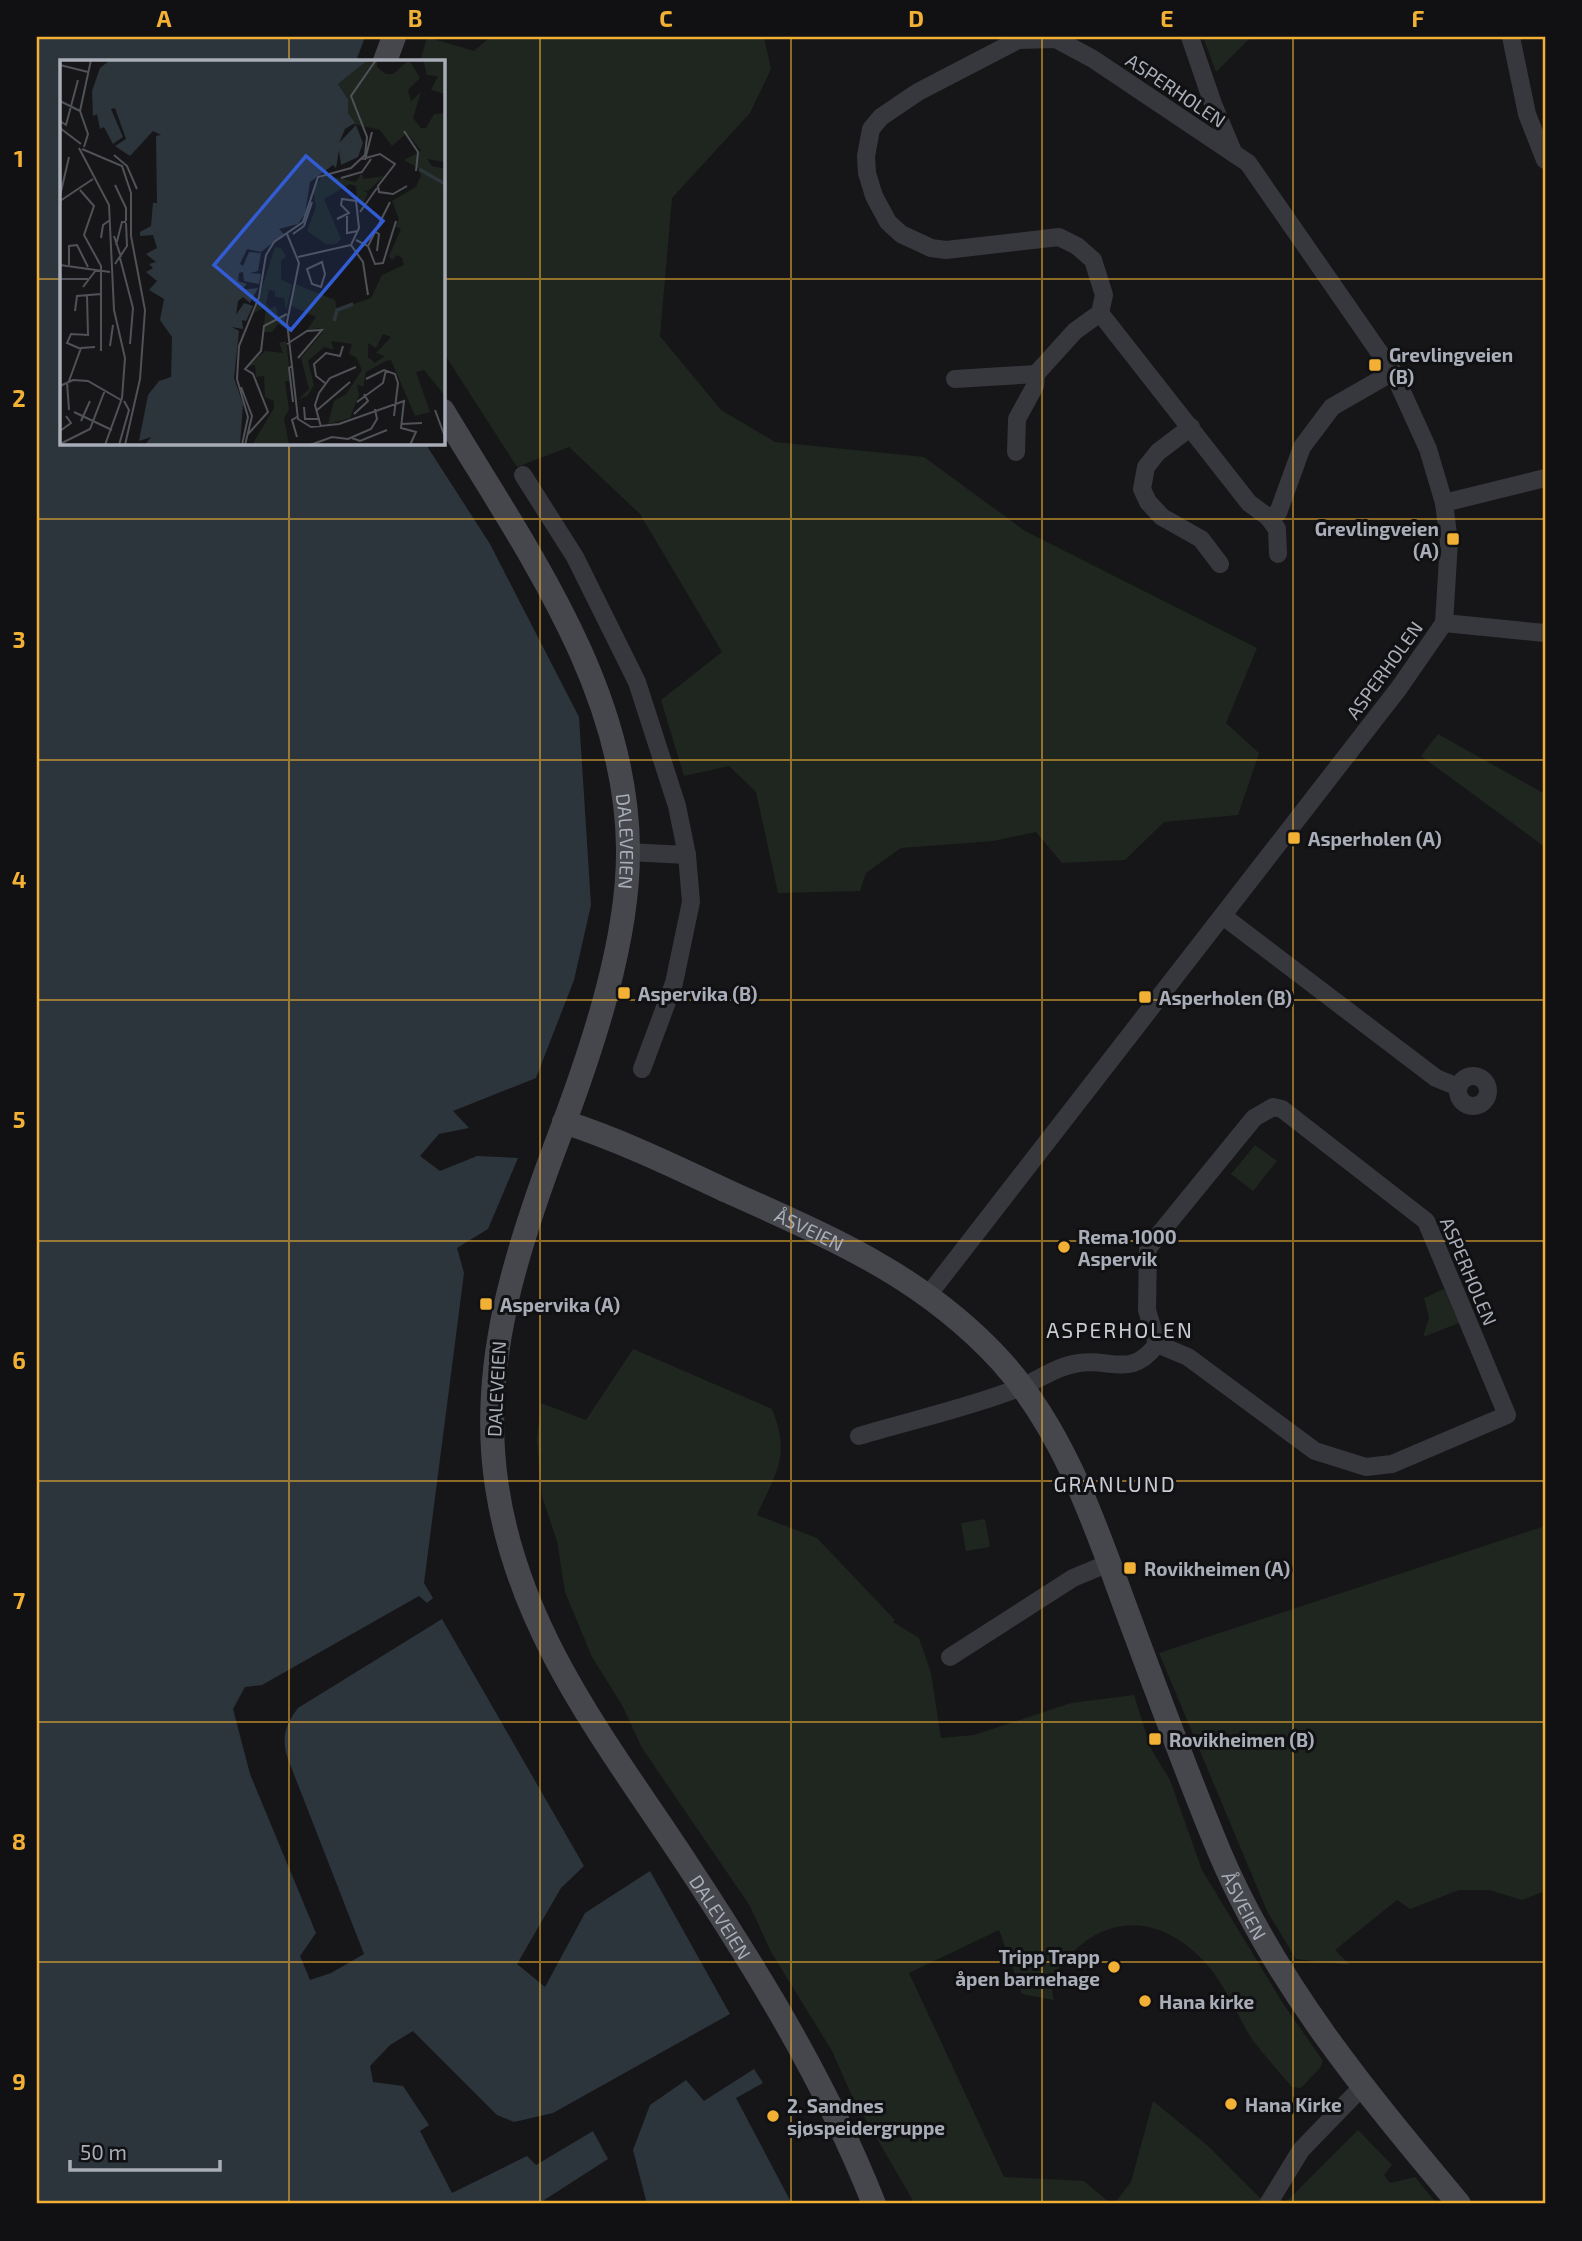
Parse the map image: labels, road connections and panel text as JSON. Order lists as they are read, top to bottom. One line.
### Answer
{"streets":{"main road":["DALEVEIEN","ÅSVEIEN"],"street":["ASPERHOLEN"]},"crossings":[["ASPERHOLEN","ÅSVEIEN"],["DALEVEIEN","ÅSVEIEN"]],"districts":["ASPERHOLEN","GRANLUND"],"places":{"transit":["Grevlingveien (B)","Grevlingveien (A)","Asperholen (A)","Aspervika (B)","Asperholen (B)","Aspervika (A)","Rovikheimen (A)","Rovikheimen (B)"],"other":["Rema 1000 Aspervik","Tripp Trapp åpen barnehage","Hana kirke","Hana Kirke","2. Sandnes sjøspeidergruppe"]},"scale_bar":"50 m","grid":{"columns":["A","B","C","D","E","F"],"rows":["1","2","3","4","5","6","7","8","9"]}}
